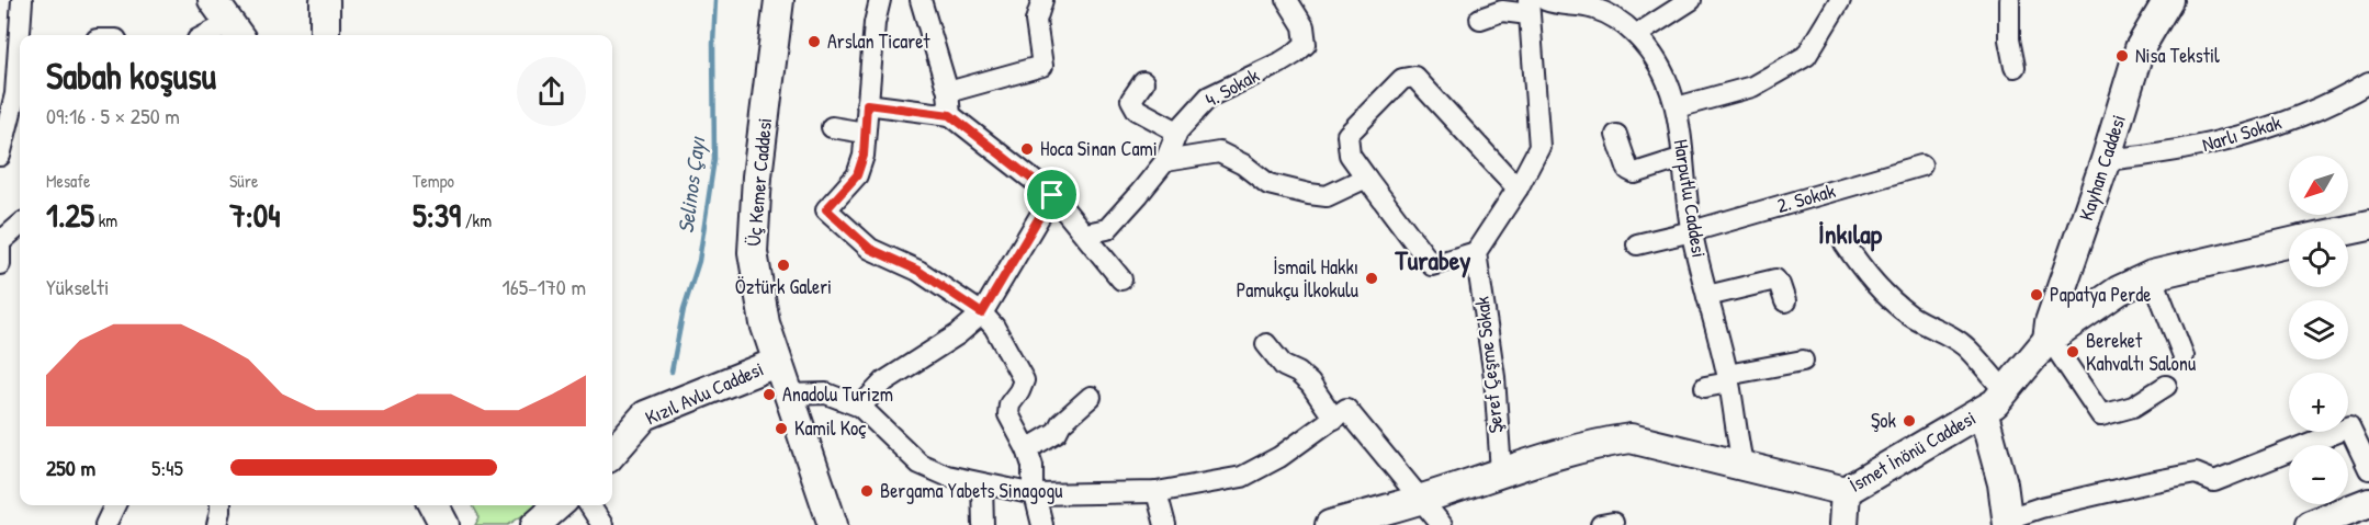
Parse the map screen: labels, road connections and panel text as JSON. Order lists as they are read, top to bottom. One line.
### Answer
{"streets":{"main road":["Kayhan Caddesi","Üç Kemer Caddesi","Kızıl Avlu Caddesi","İsmet İnönü Caddesi"],"street":["4. Sokak","Narlı Sokak","Harputlu Caddesi","2. Sokak","Şeref Çeşme Sokak"]},"crossings":[["Narlı Sokak","Kayhan Caddesi"],["Kayhan Caddesi","İsmet İnönü Caddesi"],["Üç Kemer Caddesi","Kızıl Avlu Caddesi"],["Harputlu Caddesi","2. Sokak"],["Harputlu Caddesi","İsmet İnönü Caddesi"],["Şeref Çeşme Sokak","İsmet İnönü Caddesi"]],"districts":["İnkılap","Turabey"],"water":["Selinos Çayı"],"places":["Arslan Ticaret","Nisa Tekstil","Hoca Sinan Cami","Öztürk Galeri","İsmail Hakkı Pamukçu İlkokulu","Papatya Perde","Bereket Kahvaltı Salonu","Anadolu Turizm","Şok","Kamil Koç","Bergama Yabets Sinagogu"],"north":"bottom left","page":{"heading":["Sabah koşusu","09:16 · 5 × 250 m"],"stats":[["Mesafe","1.25 km"],["Süre","7:04"],["Tempo","5:39 /km"]],"map_buttons":["+","−"],"chart":["Yükselti","165–170 m"],"list":[{"name":"250 m","note":"5:45"}]}}
